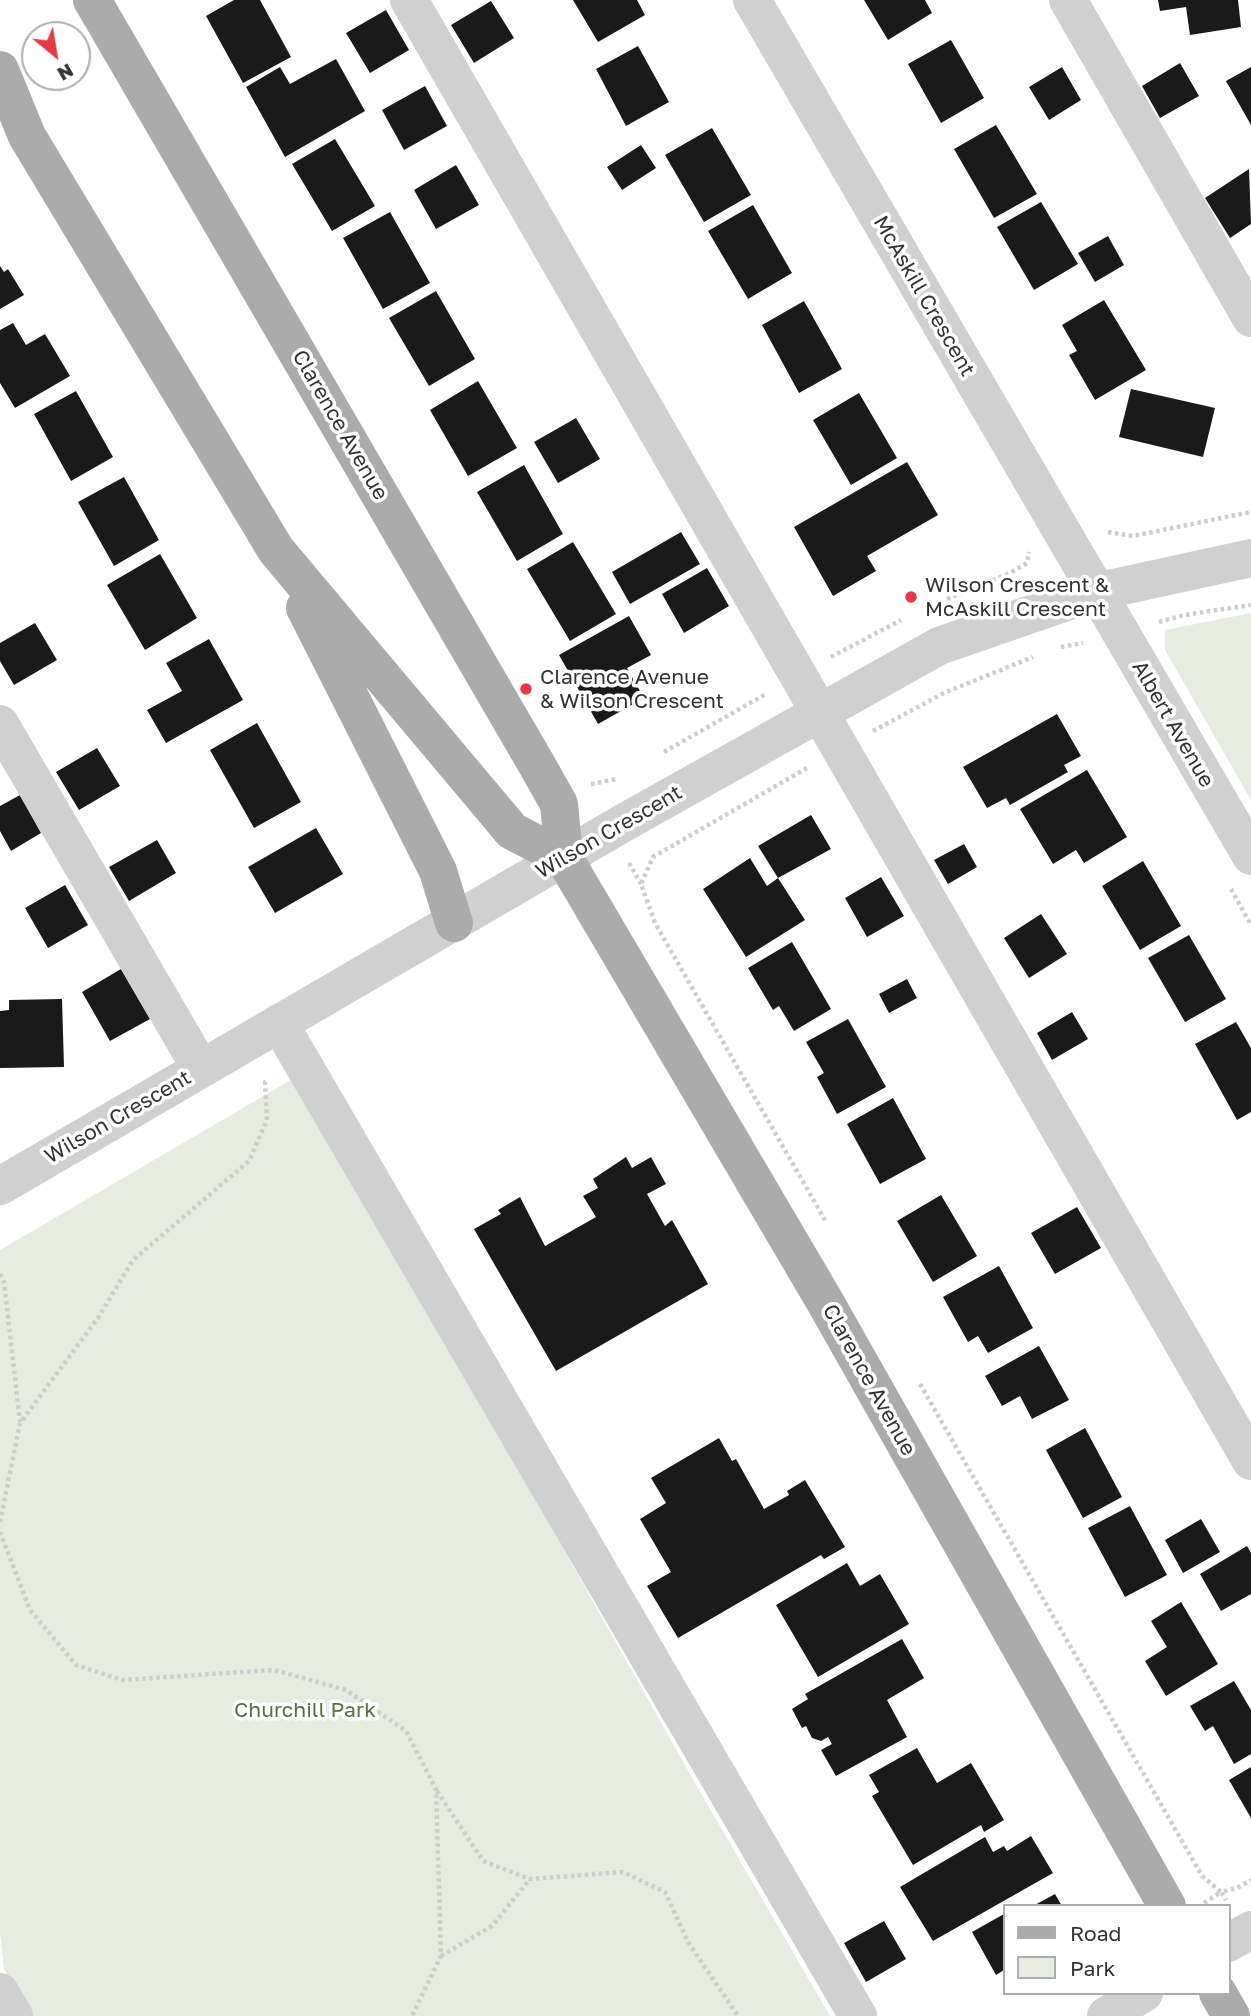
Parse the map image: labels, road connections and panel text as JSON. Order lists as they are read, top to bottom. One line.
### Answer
{"streets":{"main road":["Clarence Avenue"],"street":["McAskill Crescent","Albert Avenue","Wilson Crescent"]},"crossings":[["McAskill Crescent","Albert Avenue"],["McAskill Crescent","Wilson Crescent"],["Clarence Avenue","Wilson Crescent"],["Albert Avenue","Wilson Crescent"]],"parks":["Churchill Park"],"places":["Wilson Crescent & McAskill Crescent","Clarence Avenue & Wilson Crescent"],"legend":["Road","Park"],"north":"bottom right"}
